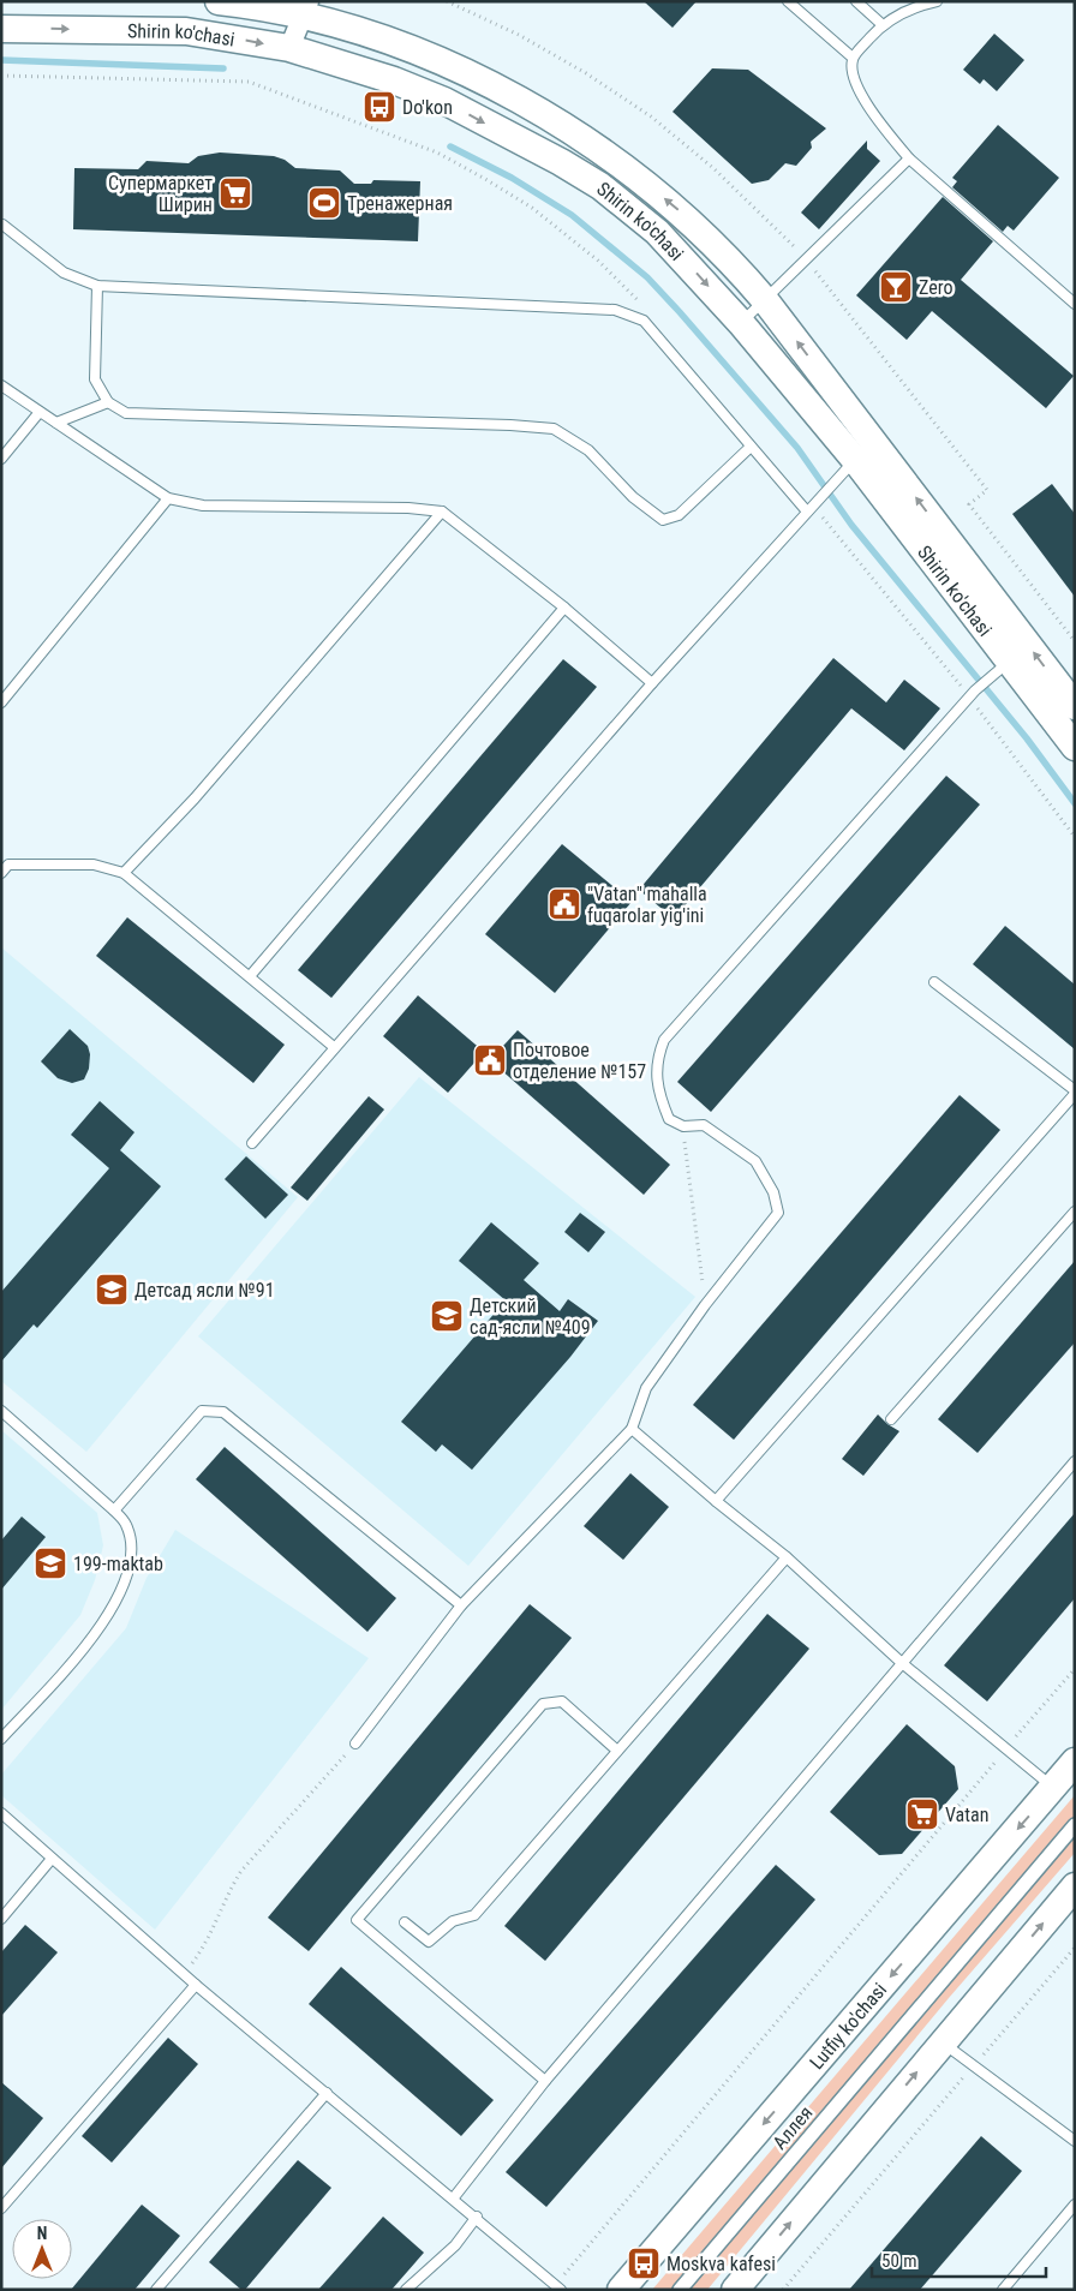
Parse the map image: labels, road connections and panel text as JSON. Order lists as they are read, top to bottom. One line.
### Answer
{"streets":{"main road":["Shirin ko'chasi","Lutfiy ko'chasi"],"street":["Аллея"]},"places":{"bus stop":["Do'kon","Moskva kafesi"],"supermarket":["Супермаркет Ширин","Vatan"],"sports":["Тренажерная"],"bar":["Zero"],"public building":["\"Vatan\" mahalla fuqarolar yig'ini","Почтовое отделение №157"],"school or university":["Детсад ясли №91","Детский сад-ясли №409","199-maktab"]},"scale_bar":"50 m","north":"top"}
